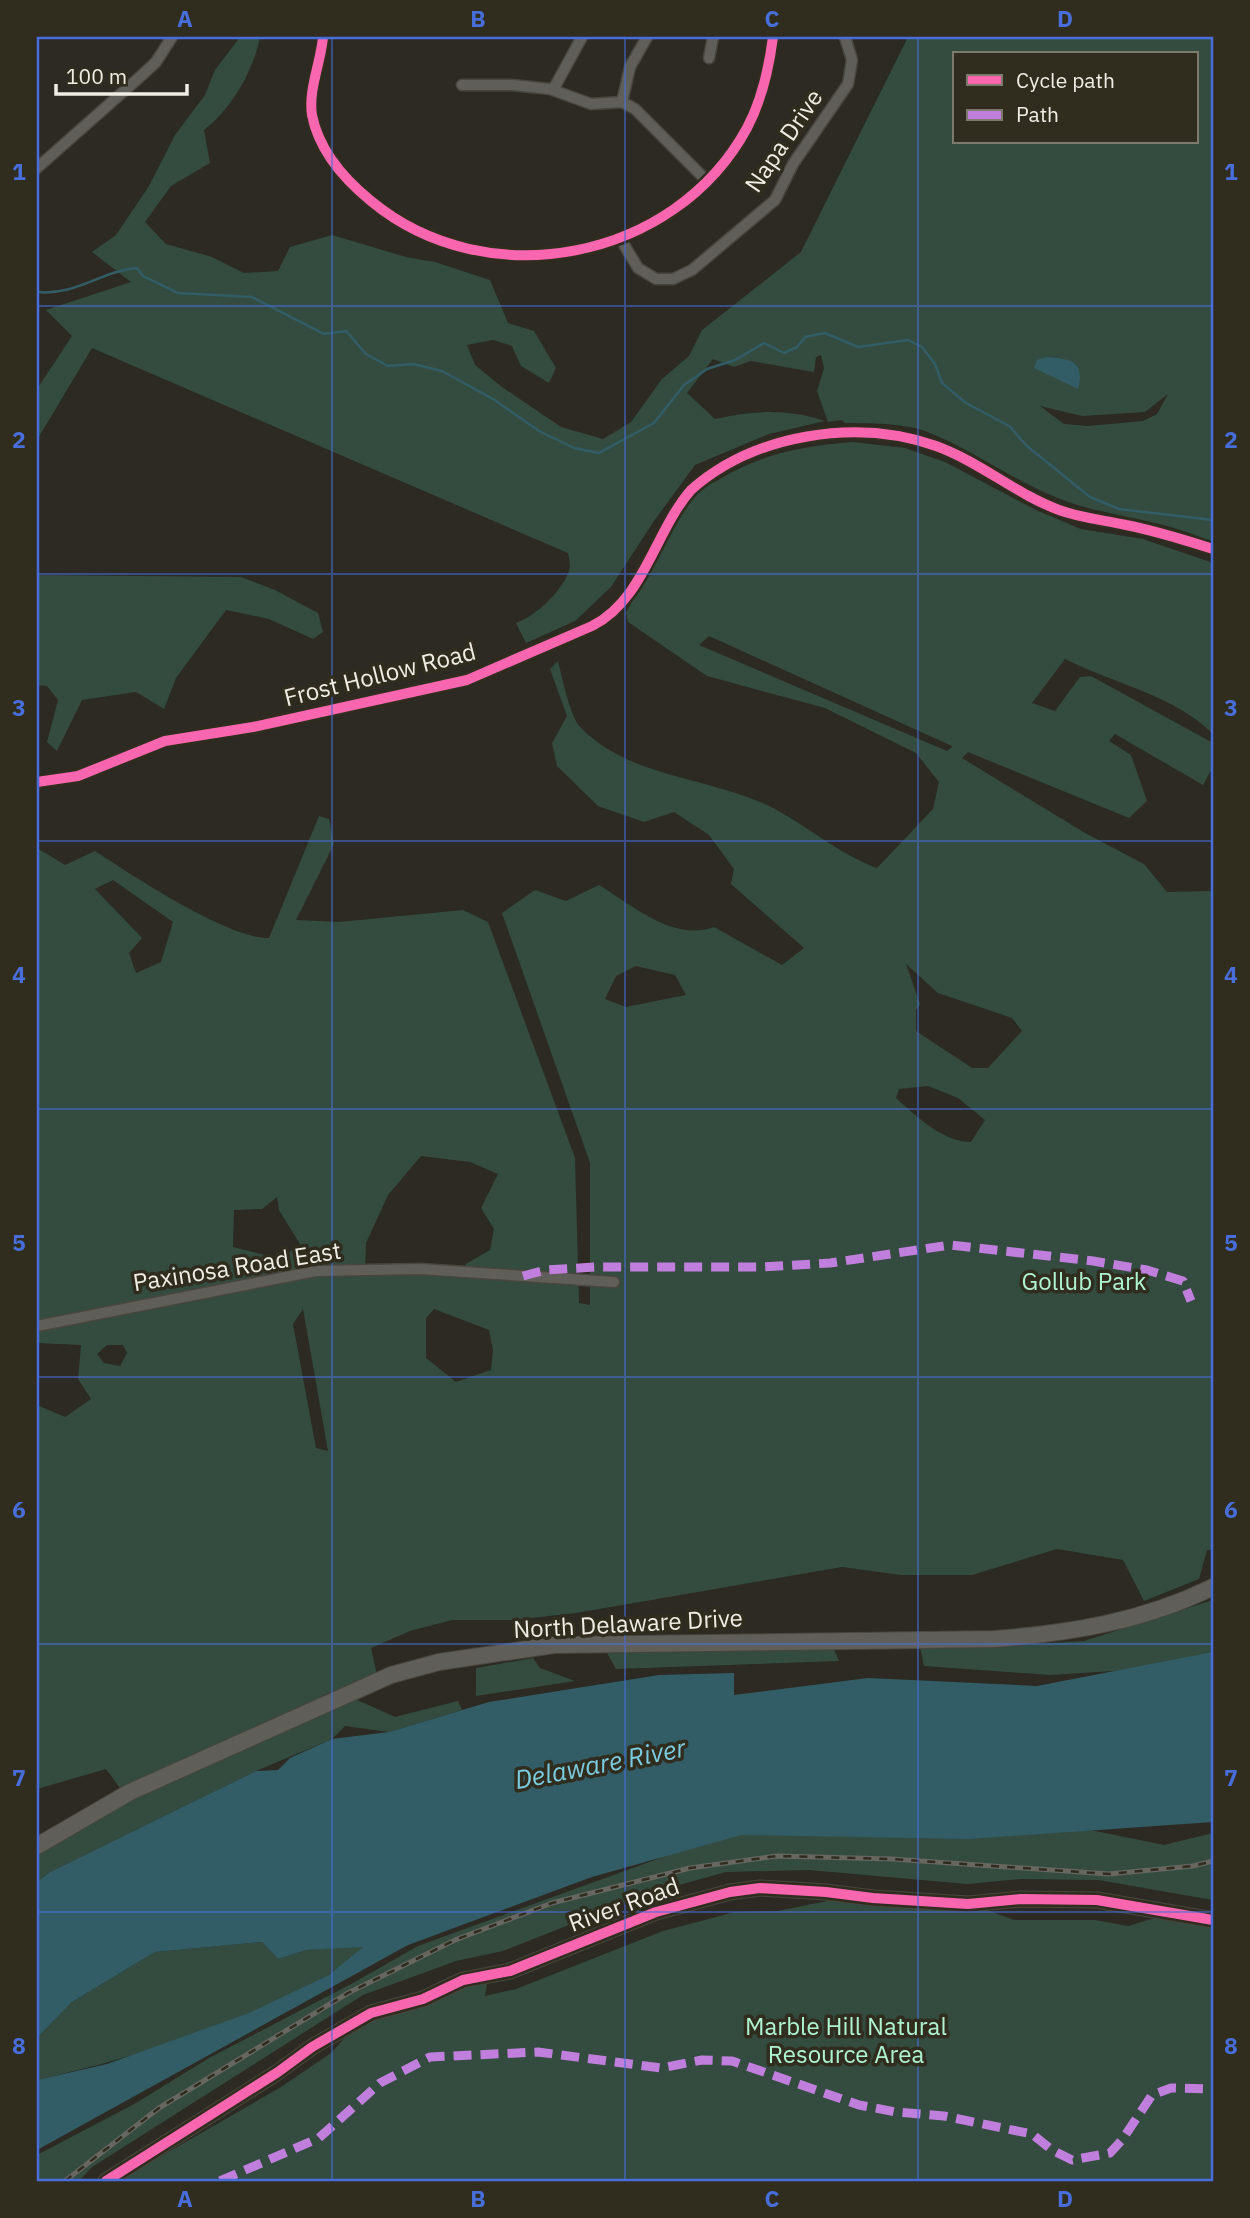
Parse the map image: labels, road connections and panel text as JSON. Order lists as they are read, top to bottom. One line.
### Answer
{"streets":{"main road":["North Delaware Drive"],"street":["Napa Drive","Frost Hollow Road","Paxinosa Road East","River Road"]},"water":["Delaware River"],"parks":["Gollub Park","Marble Hill Natural Resource Area"],"legend":["Cycle path","Path"],"scale_bar":"100 m","grid":{"columns":["A","B","C","D"],"rows":["1","2","3","4","5","6","7","8"]}}
